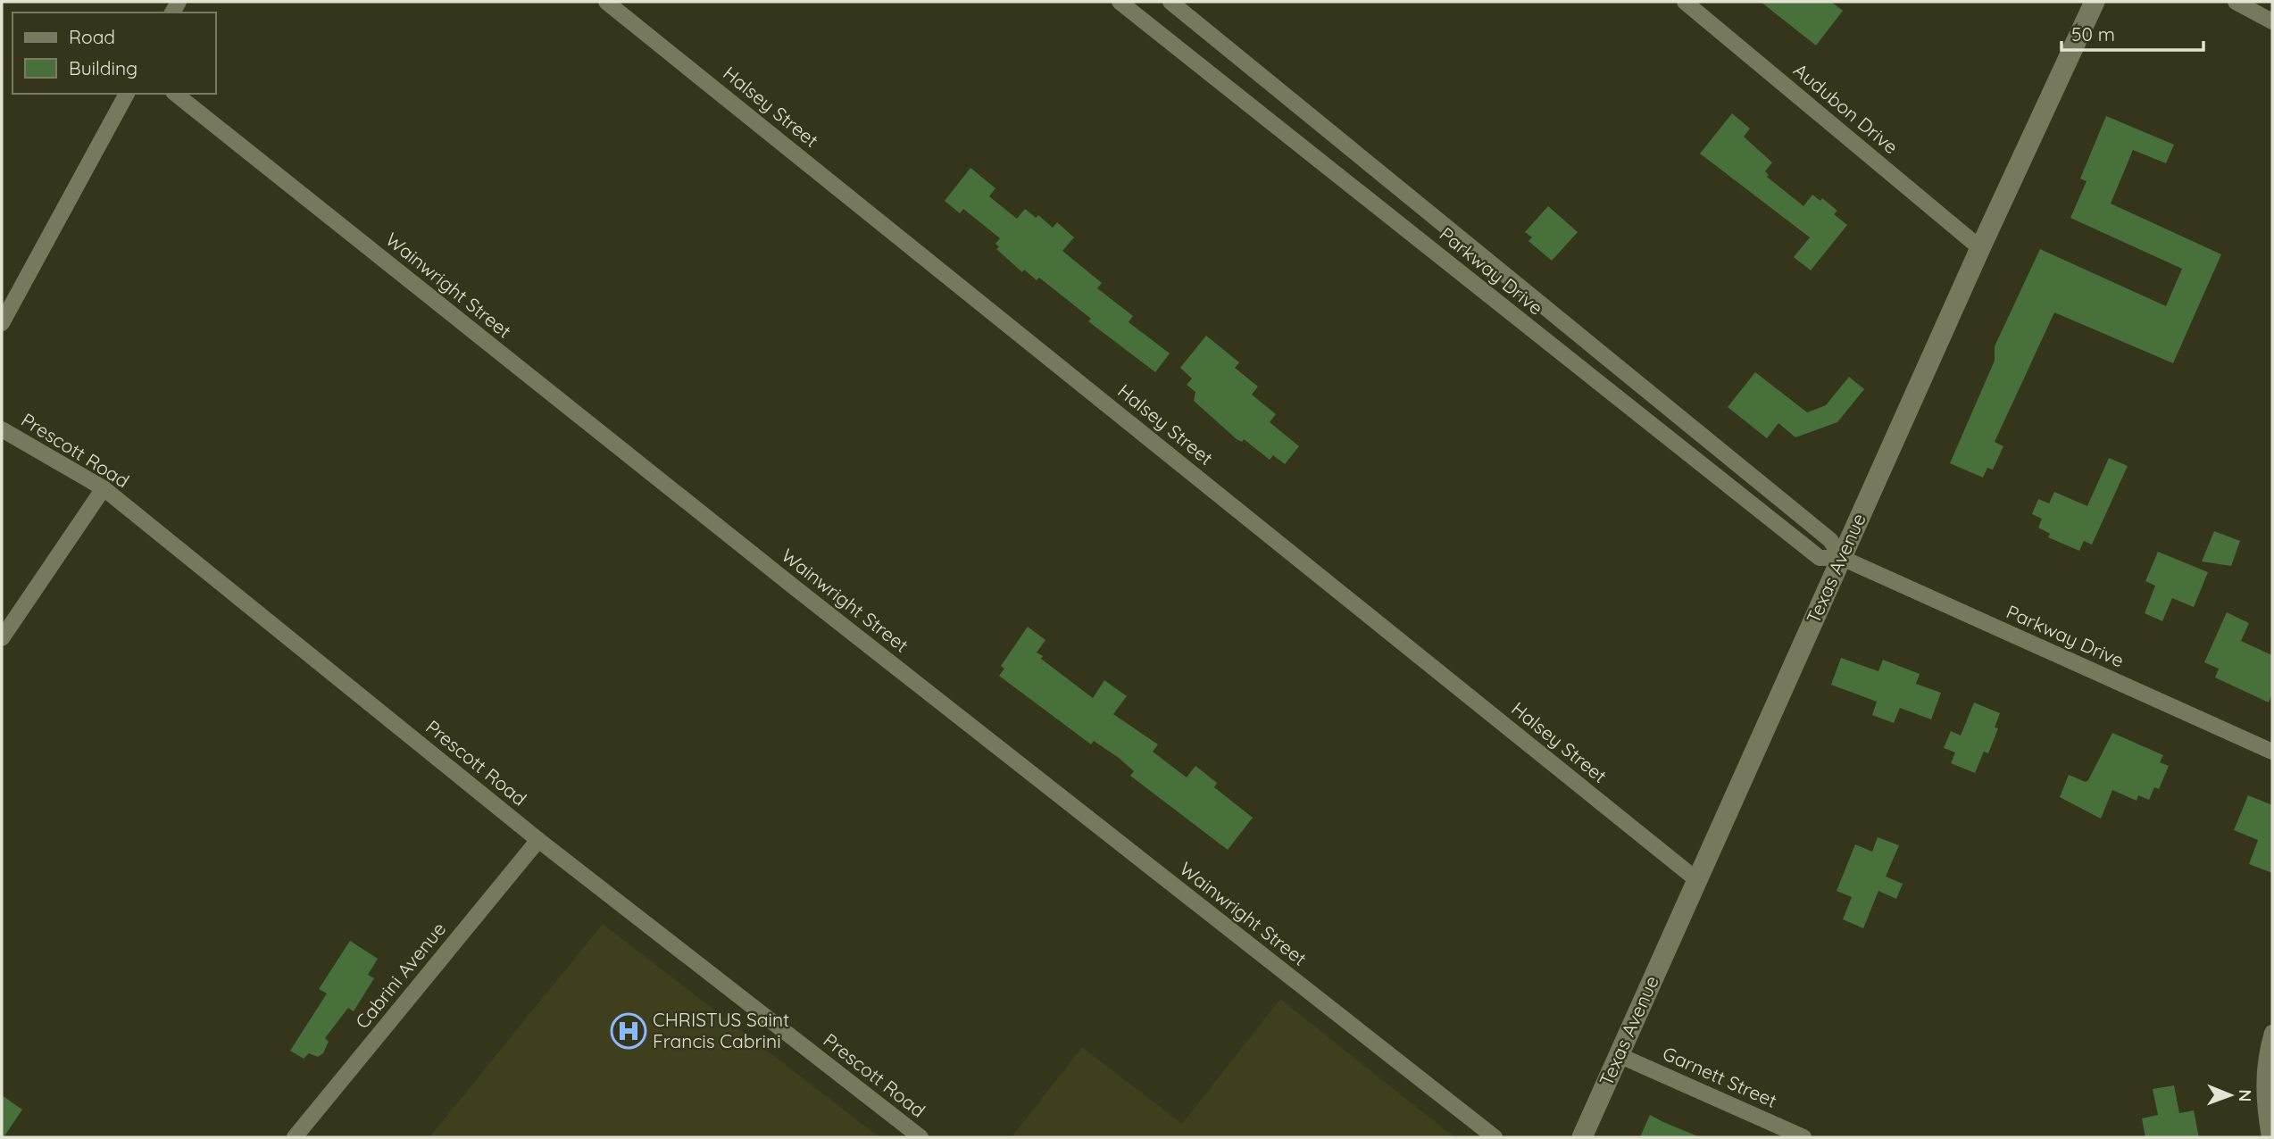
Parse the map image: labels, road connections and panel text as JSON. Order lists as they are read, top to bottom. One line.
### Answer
{"streets":{"street":["Halsey Street","Audubon Drive","Parkway Drive","Wainwright Street","Prescott Road","Texas Avenue","Cabrini Avenue","Garnett Street"]},"crossings":[["Halsey Street","Texas Avenue"],["Audubon Drive","Texas Avenue"],["Parkway Drive","Texas Avenue"],["Prescott Road","Cabrini Avenue"],["Texas Avenue","Garnett Street"]],"places":{"hospital":["CHRISTUS Saint Francis Cabrini"]},"legend":["Road","Building"],"scale_bar":"50 m","north":"right"}
